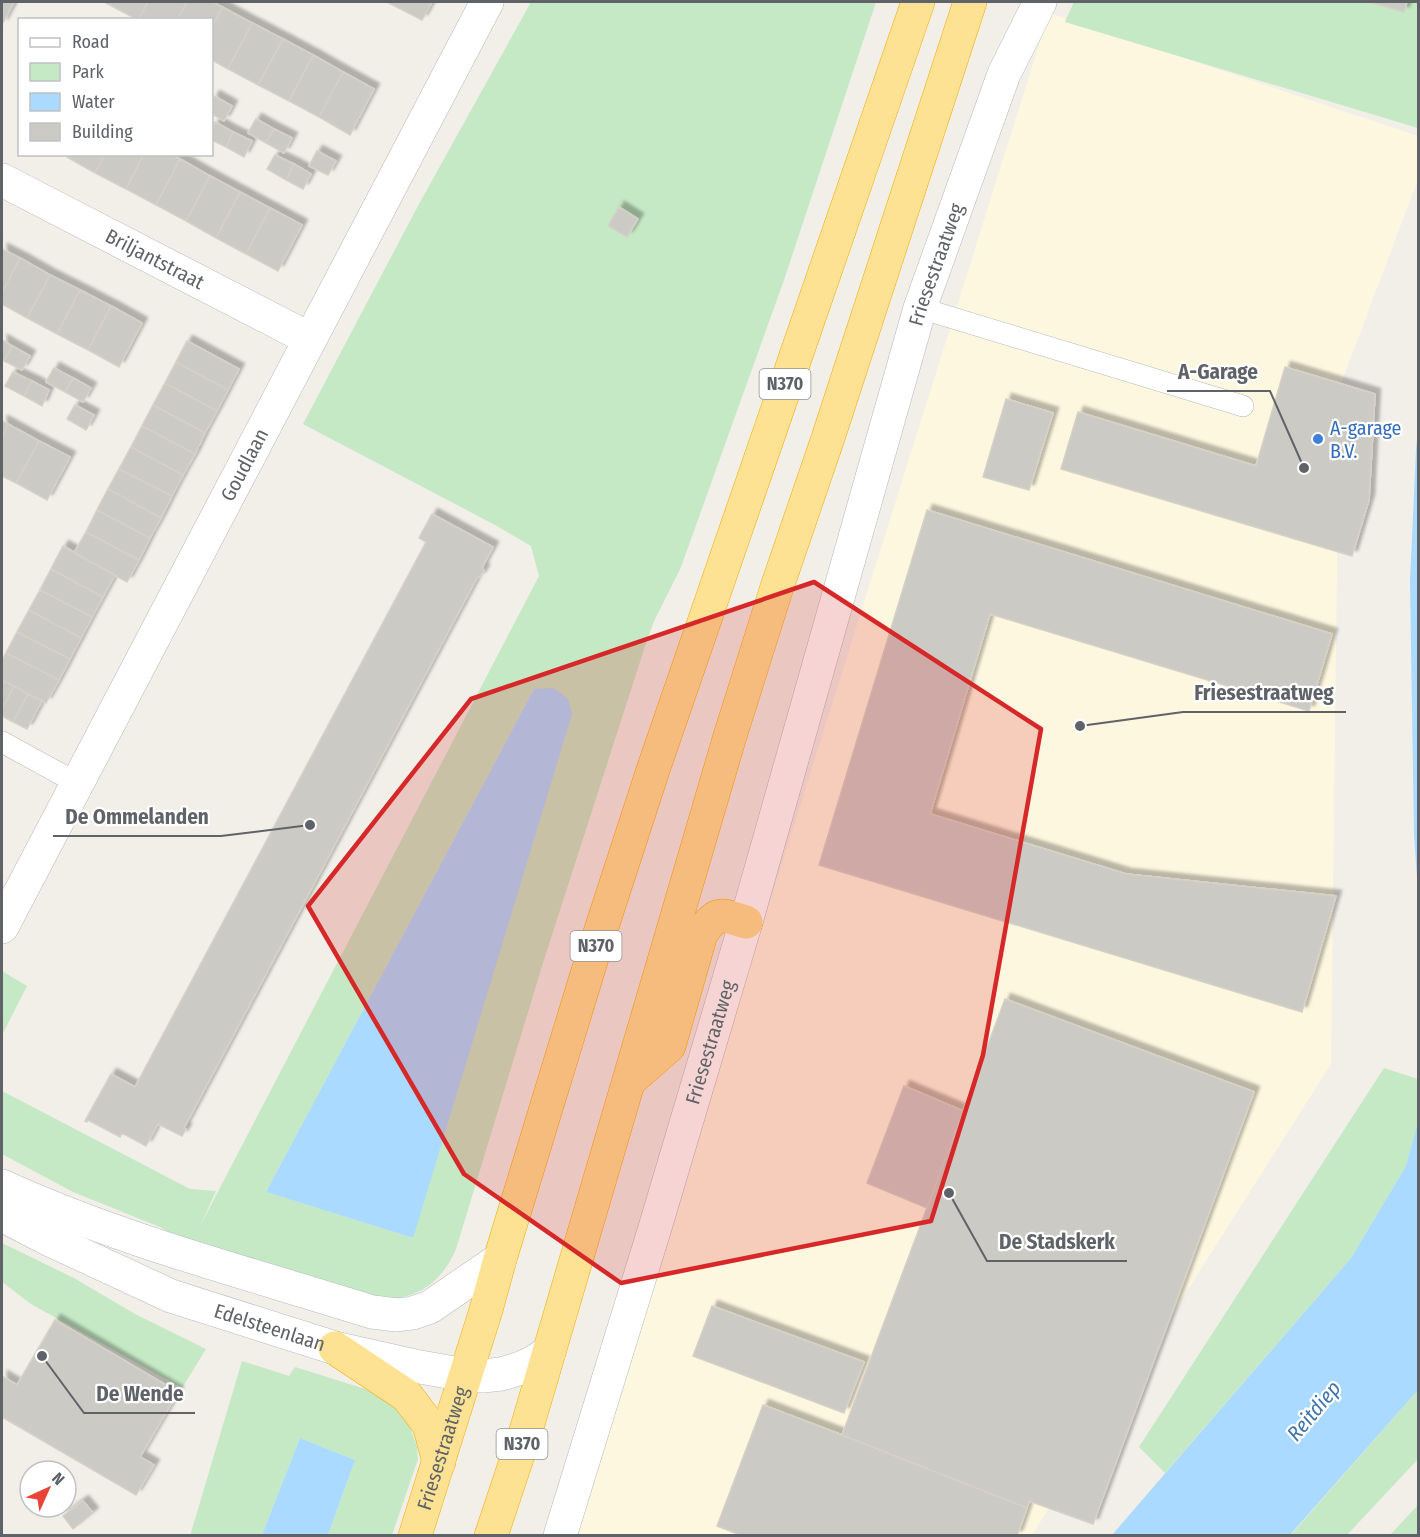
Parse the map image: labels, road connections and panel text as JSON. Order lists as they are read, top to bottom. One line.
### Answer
{"streets":{"highway":["Friesestraatweg","N370"],"street":["Briljantstraat","Goudlaan","Edelsteenlaan"]},"crossings":[["Briljantstraat","Goudlaan"],["Friesestraatweg","Edelsteenlaan"],["N370","Edelsteenlaan"]],"water":["Reitdiep"],"places":["A-garage B.V.","A-Garage","Friesestraatweg","De Ommelanden","De Stadskerk","De Wende"],"legend":["Road","Park","Water","Building"],"north":"top right"}
